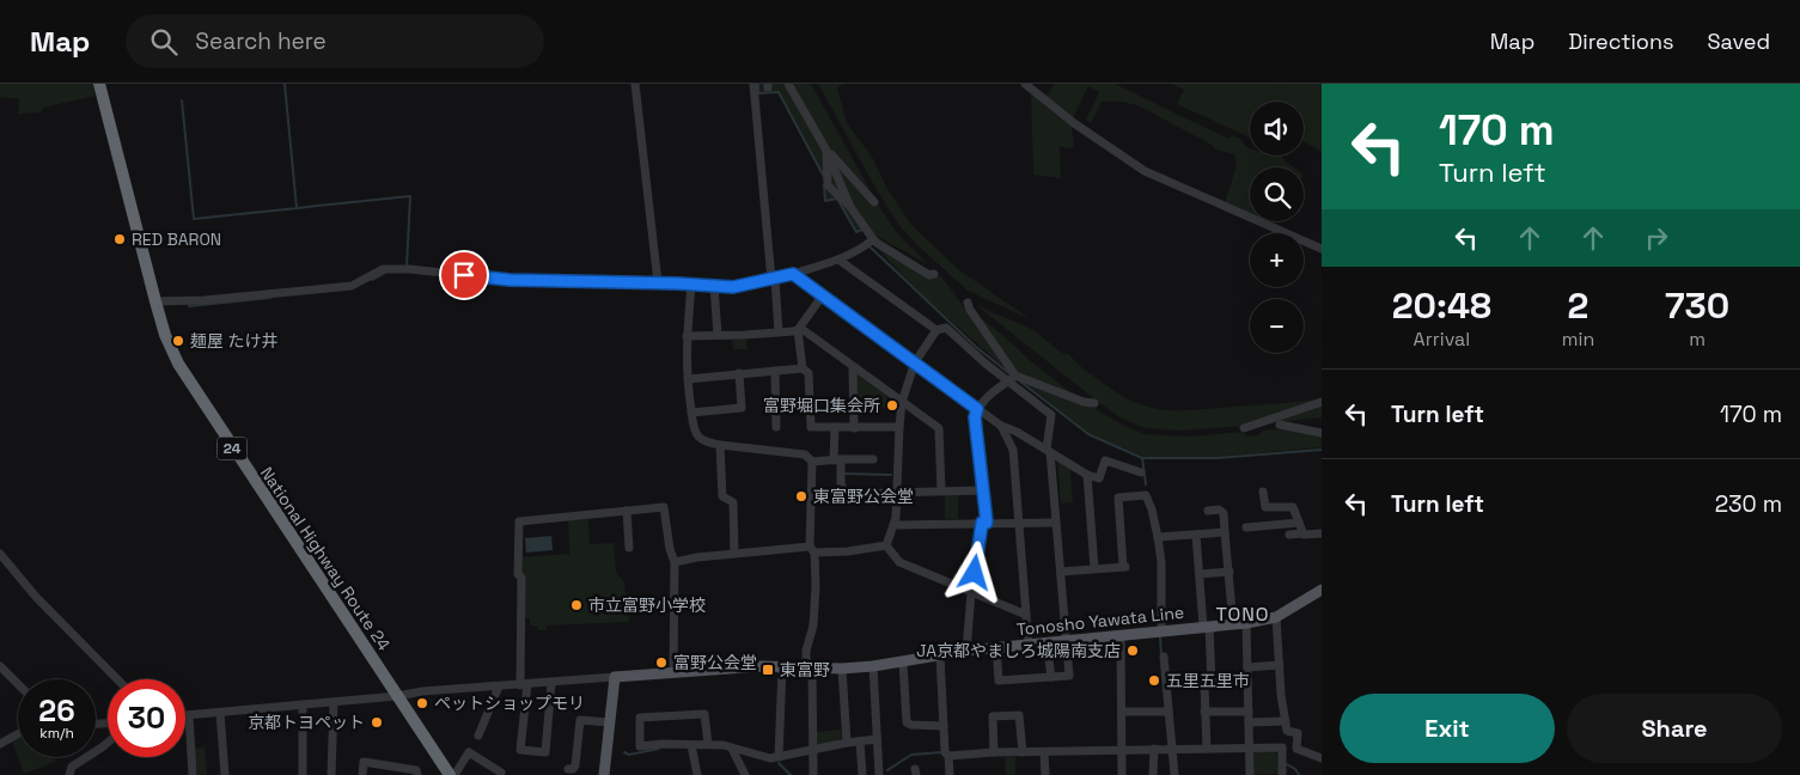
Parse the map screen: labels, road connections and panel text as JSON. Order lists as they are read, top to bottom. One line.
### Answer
{"streets":{"highway":["24","National Highway Route 24"],"main road":["Tonosho Yawata Line"]},"districts":["TONO"],"places":{"other":["RED BARON","麺屋 たけ井","富野堀口集会所","東富野公会堂","市立富野小学校","JA京都やましろ城陽南支店","富野公会堂","五里五里市","ペットショップモリ","京都トヨペット"],"transit":["東富野"]},"page":{"header":"Map","search":"Search here","nav":["Map","Directions","Saved"],"turn":["170 m","Turn left"],"map_buttons":["+","−"],"eta":["20:48","Arrival","2","min","730","m"],"list":[{"name":"Turn left","value":"170 m"},{"name":"Turn left","value":"230 m"}],"speed":"26 km/h","limit":"30","buttons":["Exit","Share"]}}
